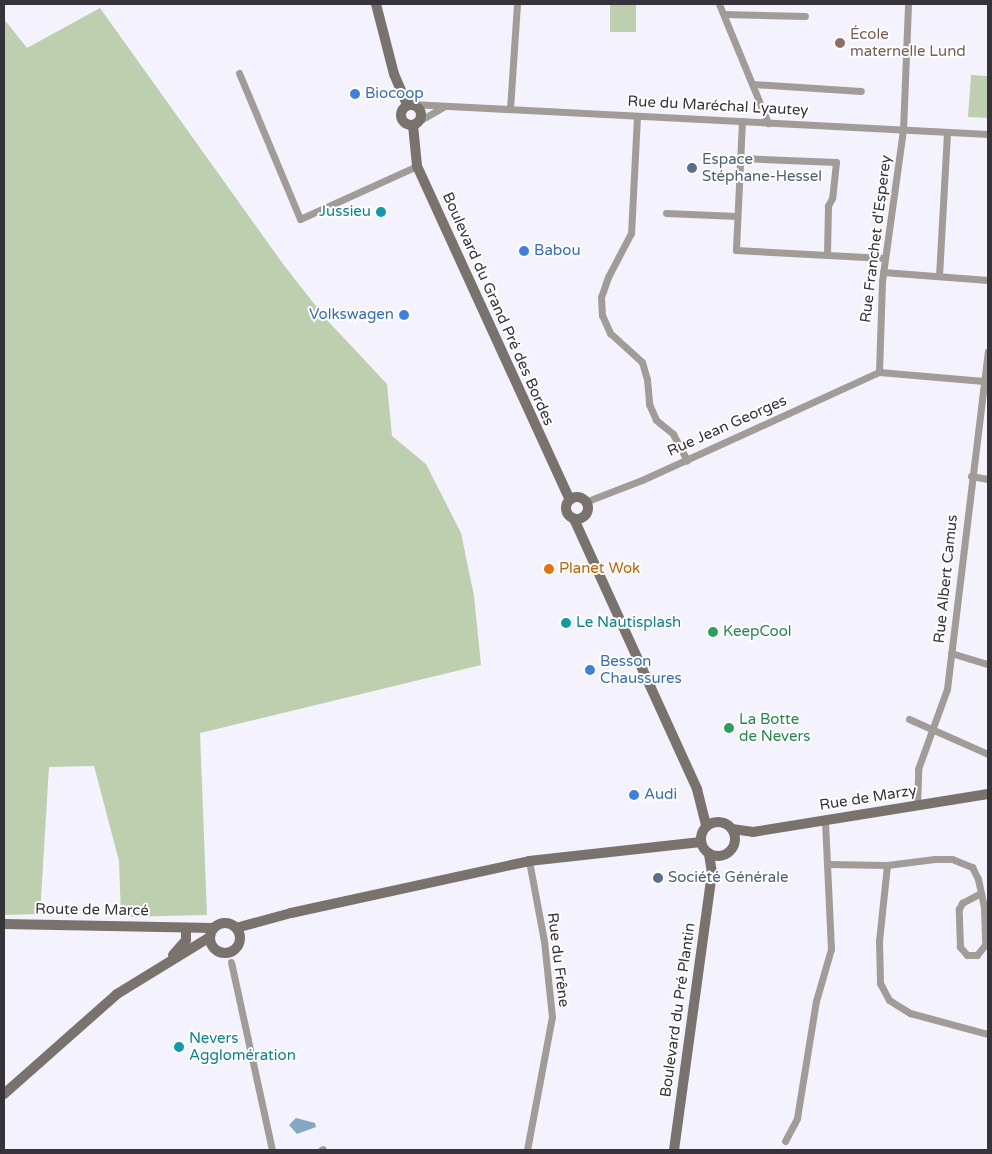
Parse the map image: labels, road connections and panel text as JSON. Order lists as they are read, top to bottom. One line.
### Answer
{"streets":{"main road":["Boulevard du Grand Pré des Bordes","Rue de Marzy","Route de Marcé","Boulevard du Pré Plantin"],"street":["Rue du Maréchal Lyautey","Rue Franchet d'Esperey","Rue Jean Georges","Rue Albert Camus","Rue du Frêne"]},"crossings":[["Rue du Maréchal Lyautey","Rue Franchet d'Esperey"],["Rue Franchet d'Esperey","Rue Jean Georges"],["Boulevard du Grand Pré des Bordes","Rue Jean Georges"],["Rue Albert Camus","Rue de Marzy"],["Rue de Marzy","Route de Marcé"],["Rue de Marzy","Boulevard du Pré Plantin"],["Route de Marcé","Rue du Frêne"],["Route de Marcé","Boulevard du Pré Plantin"]],"places":["École maternelle Lund","Biocoop","Espace Stéphane-Hessel","Jussieu","Babou","Volkswagen","Planet Wok","Le Nautisplash","KeepCool","Besson Chaussures","La Botte de Nevers","Audi","Société Générale","Nevers Agglomération"]}
